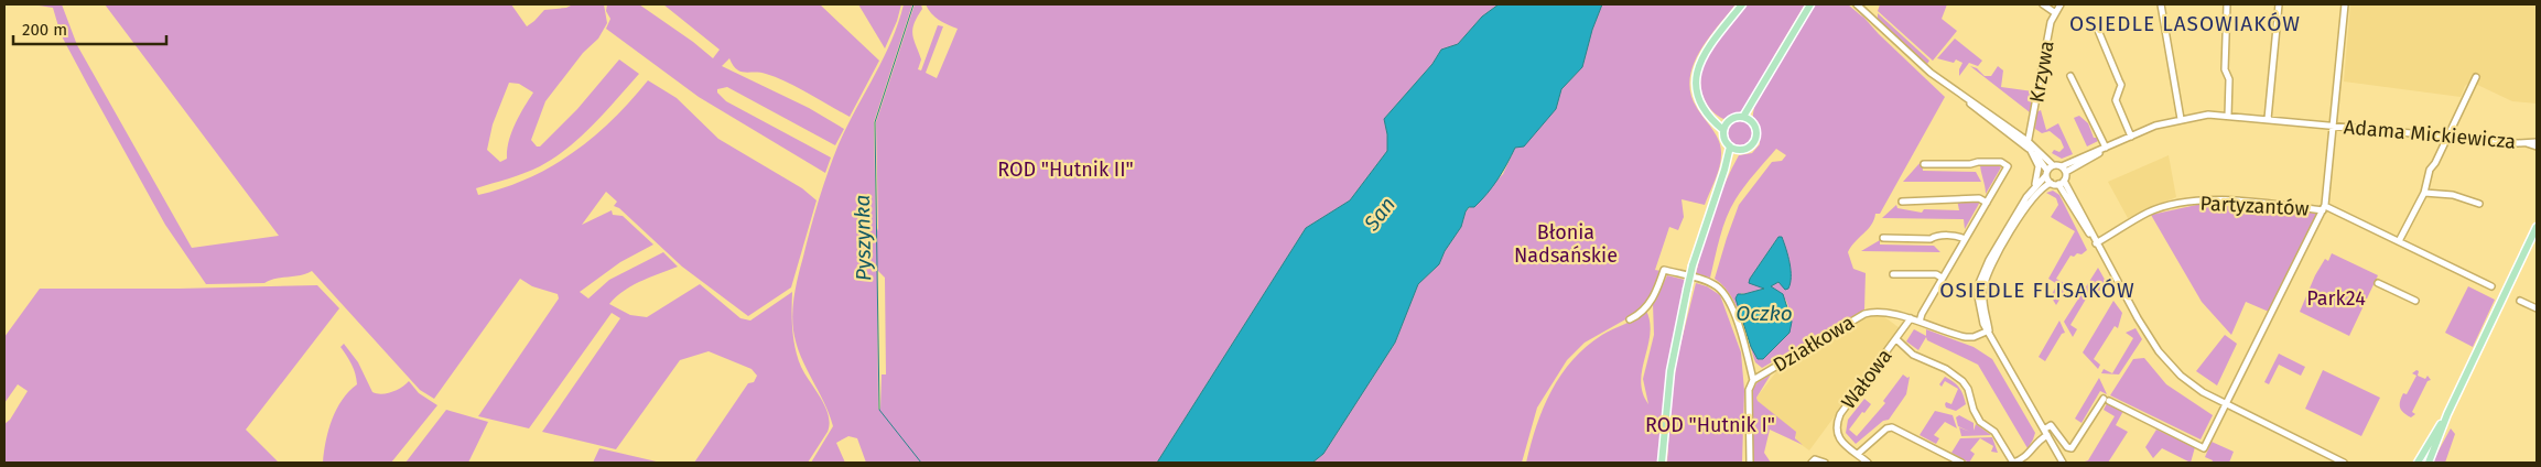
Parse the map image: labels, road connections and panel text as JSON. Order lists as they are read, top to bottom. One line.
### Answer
{"streets":{"street":["Krzywa","Adama Mickiewicza","Partyzantów","Działkowa","Wałowa"]},"crossings":[["Działkowa","Wałowa"]],"districts":["OSIEDLE LASOWIAKÓW","OSIEDLE FLISAKÓW"],"water":["San","Pyszynka","Oczko"],"parks":["ROD \"Hutnik II\"","Błonia Nadsańskie","Park24","ROD \"Hutnik I\""],"scale_bar":"200 m"}
